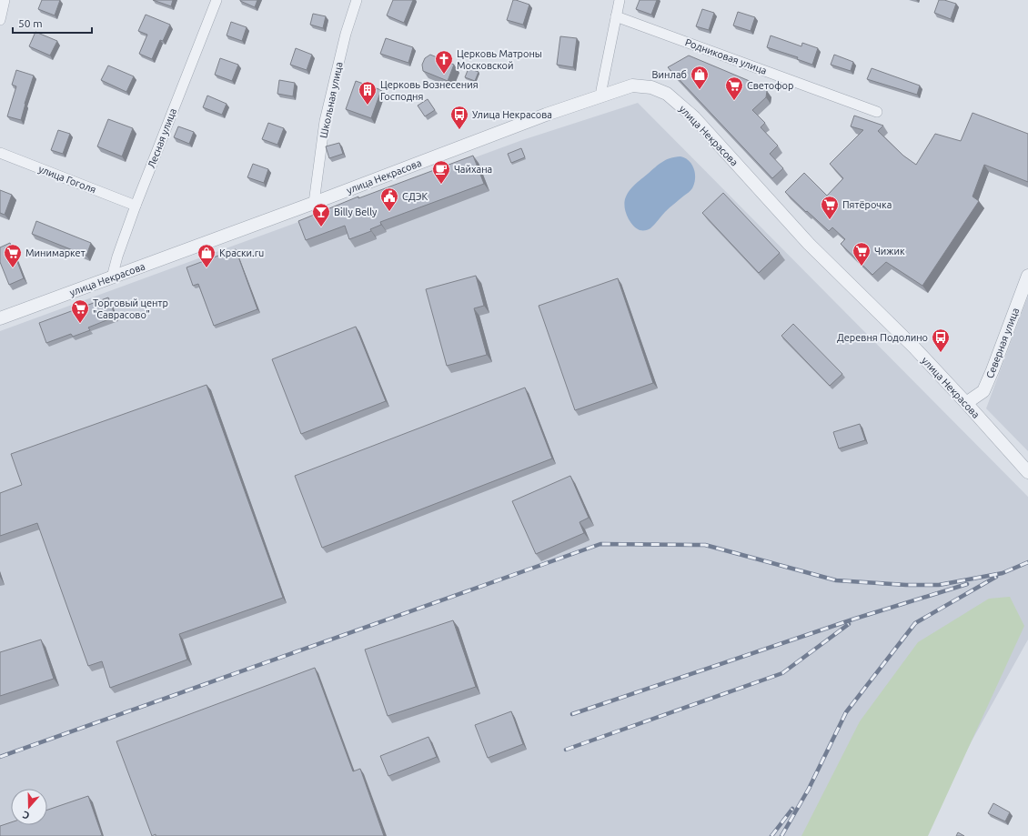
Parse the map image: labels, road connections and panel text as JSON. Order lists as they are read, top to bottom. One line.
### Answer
{"streets":{"street":["Родниковая улица","Школьная улица","улица Некрасова","Лесная улица","улица Гоголя","Северная улица"]},"crossings":[["Школьная улица","улица Некрасова"],["улица Некрасова","Лесная улица"],["улица Некрасова","Северная улица"],["Лесная улица","улица Гоголя"]],"places":{"church":["Церковь Матроны Московской"],"shop":["Винлаб","Краски.ru"],"supermarket":["Светофор","Пятёрочка","Чижик","Минимаркет","Торговый центр \"Саврасово\""],"building":["Церковь Вознесения Господня"],"bus stop":["Улица Некрасова","Деревня Подолино"],"cafe":["Чайхана"],"public building":["СДЭК"],"bar":["Billy Belly"]},"scale_bar":"50 m","north":"bottom"}
